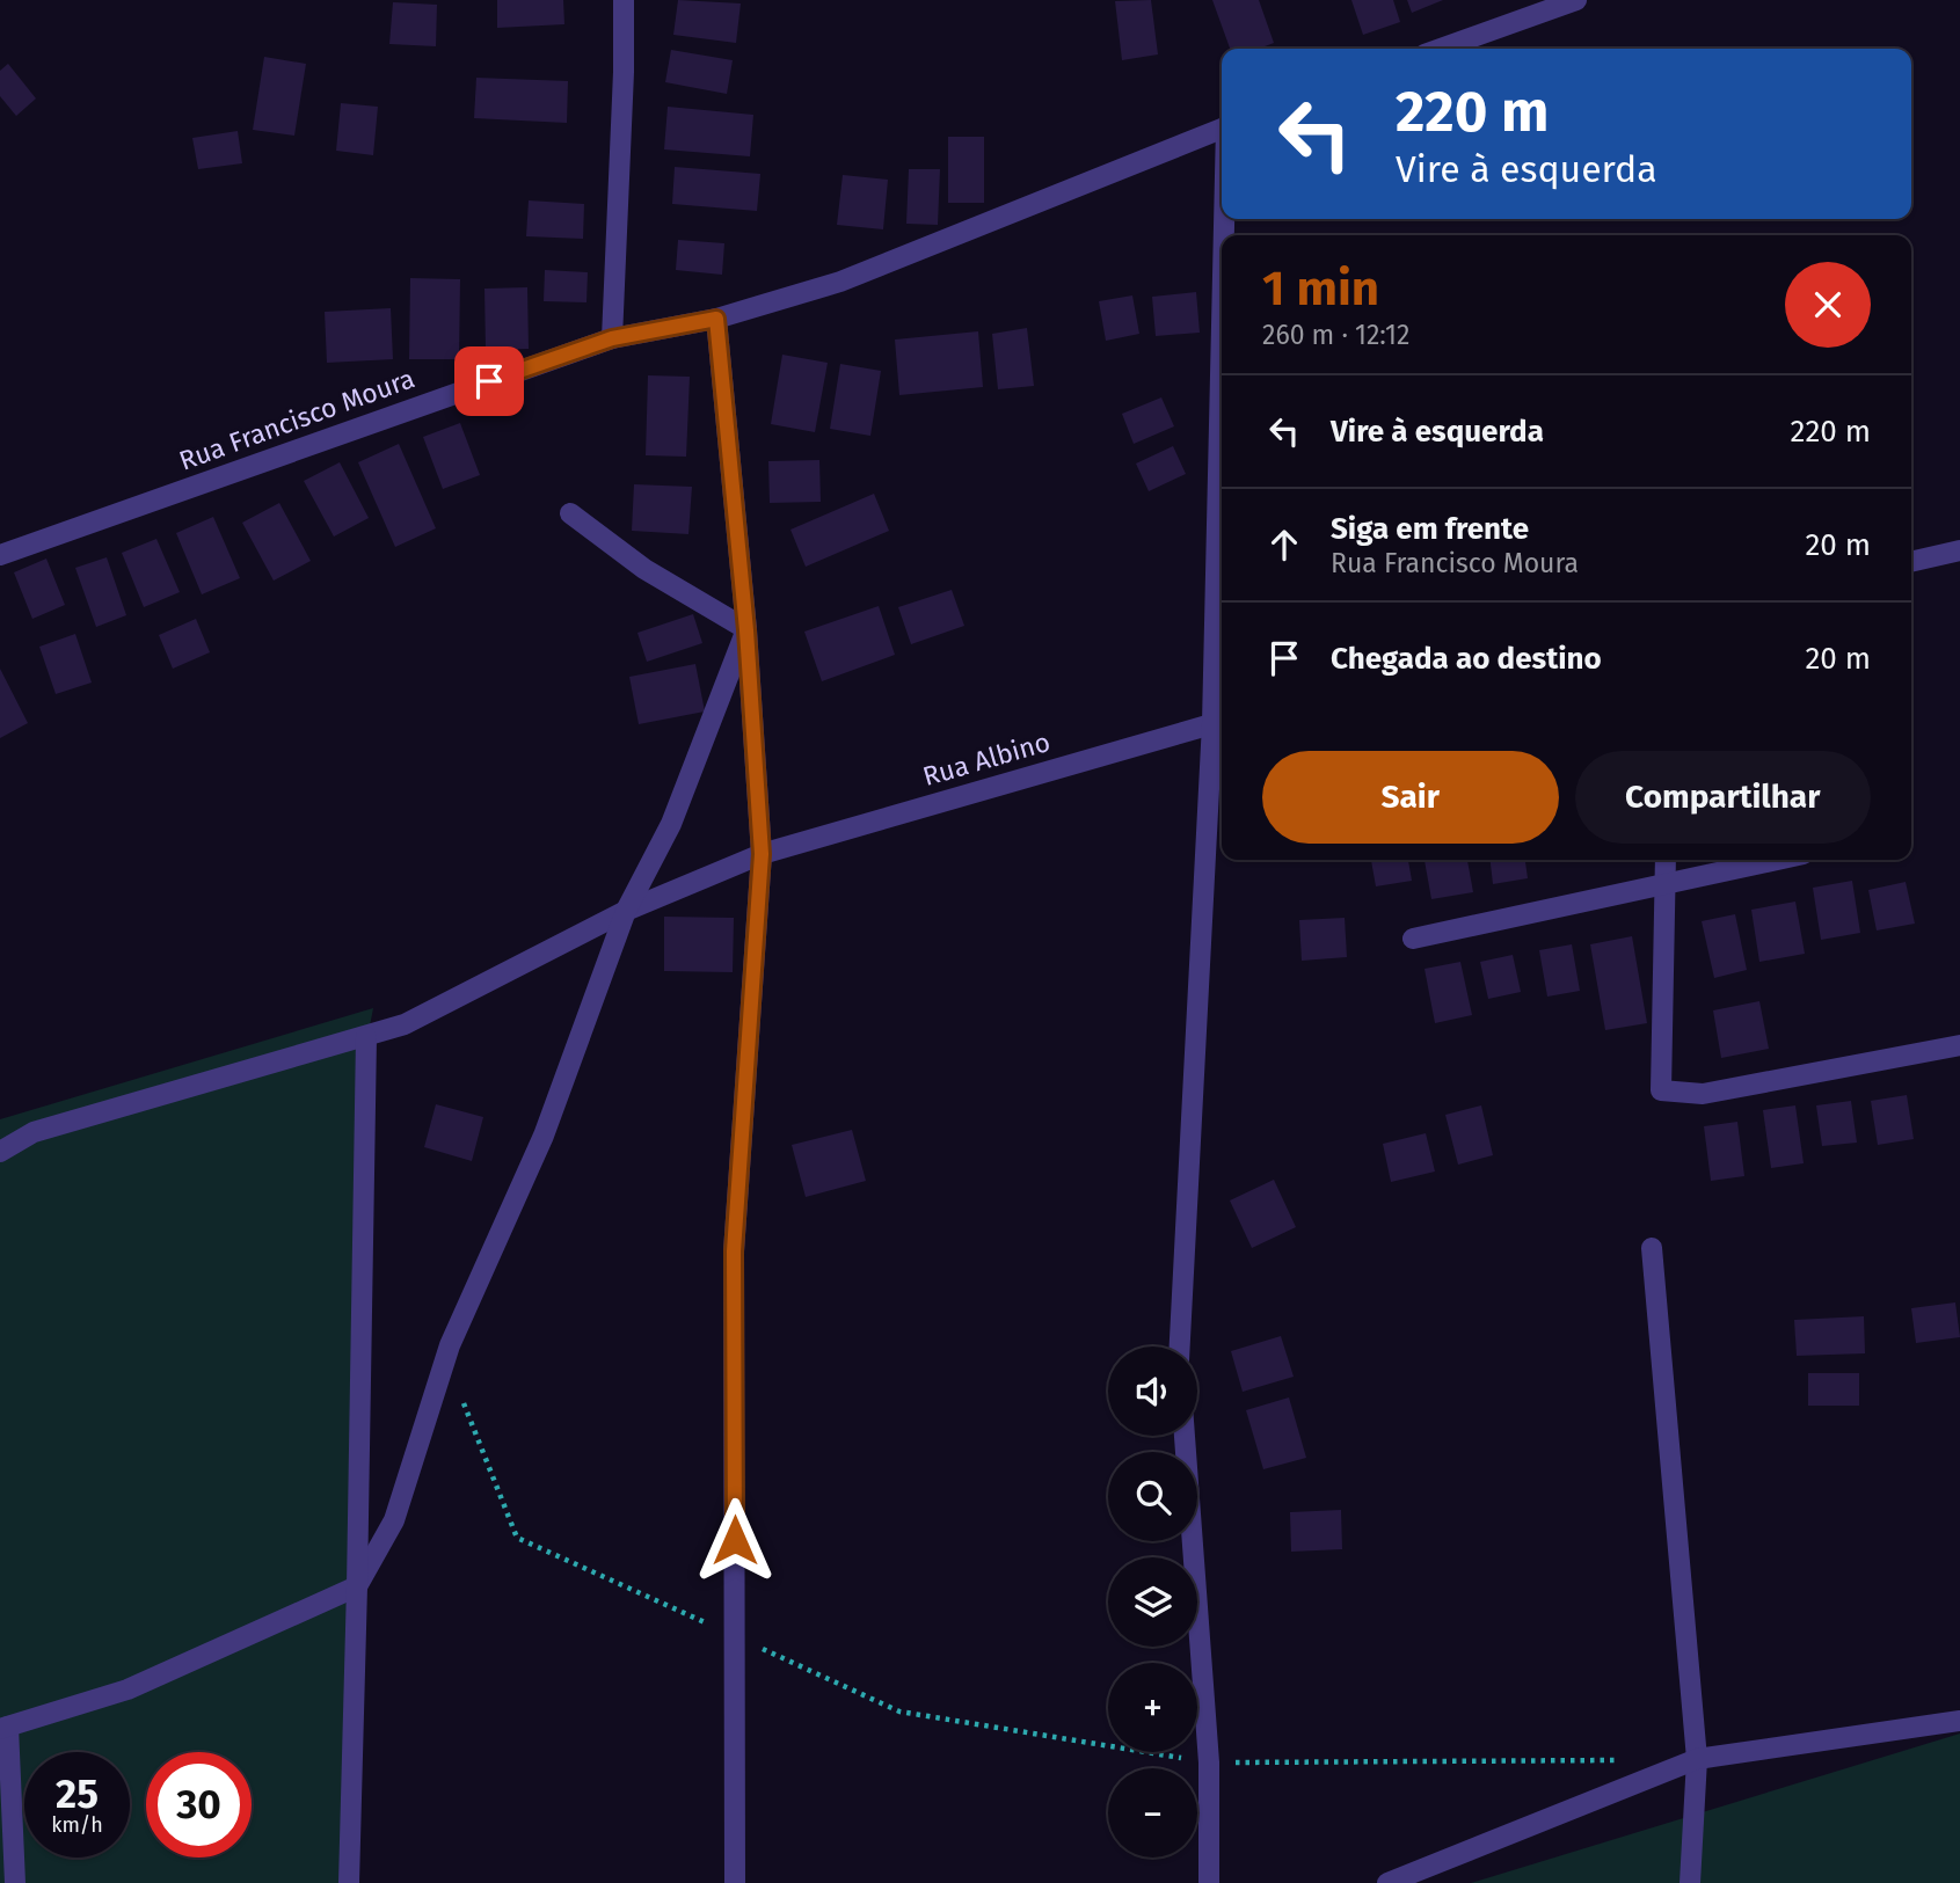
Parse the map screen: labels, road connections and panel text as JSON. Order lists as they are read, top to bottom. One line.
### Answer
{"streets":{"street":["Rua Francisco Moura","Rua Albino"]},"page":{"turn":["220 m","Vire à esquerda"],"heading":["1 min","260 m · 12:12"],"list":[{"name":"Vire à esquerda","value":"220 m"},{"name":"Siga em frente","note":"Rua Francisco Moura","value":"20 m"},{"name":"Chegada ao destino","value":"20 m"}],"buttons":["Sair","Compartilhar"],"map_buttons":["+","−"],"speed":"25 km/h","limit":"30"}}
